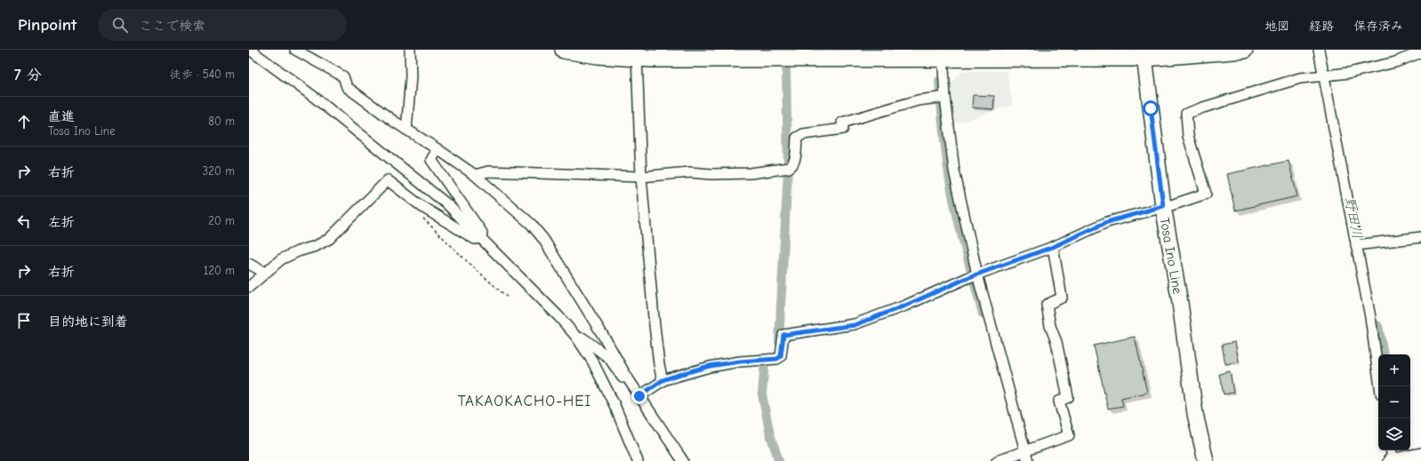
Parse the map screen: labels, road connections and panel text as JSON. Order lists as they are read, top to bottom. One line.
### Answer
{"streets":{"main road":["Tosa Ino Line"]},"districts":["TAKAOKACHO-HEI"],"water":["野田川"],"page":{"header":"Pinpoint","search":"ここで検索","nav":["地図","経路","保存済み"],"heading":["7 分","徒歩 · 540 m"],"list":[["直進","Tosa Ino Line","80 m"],["右折","320 m"],["左折","20 m"],["右折","120 m"],"目的地に到着"],"map_buttons":["+","−"]}}
